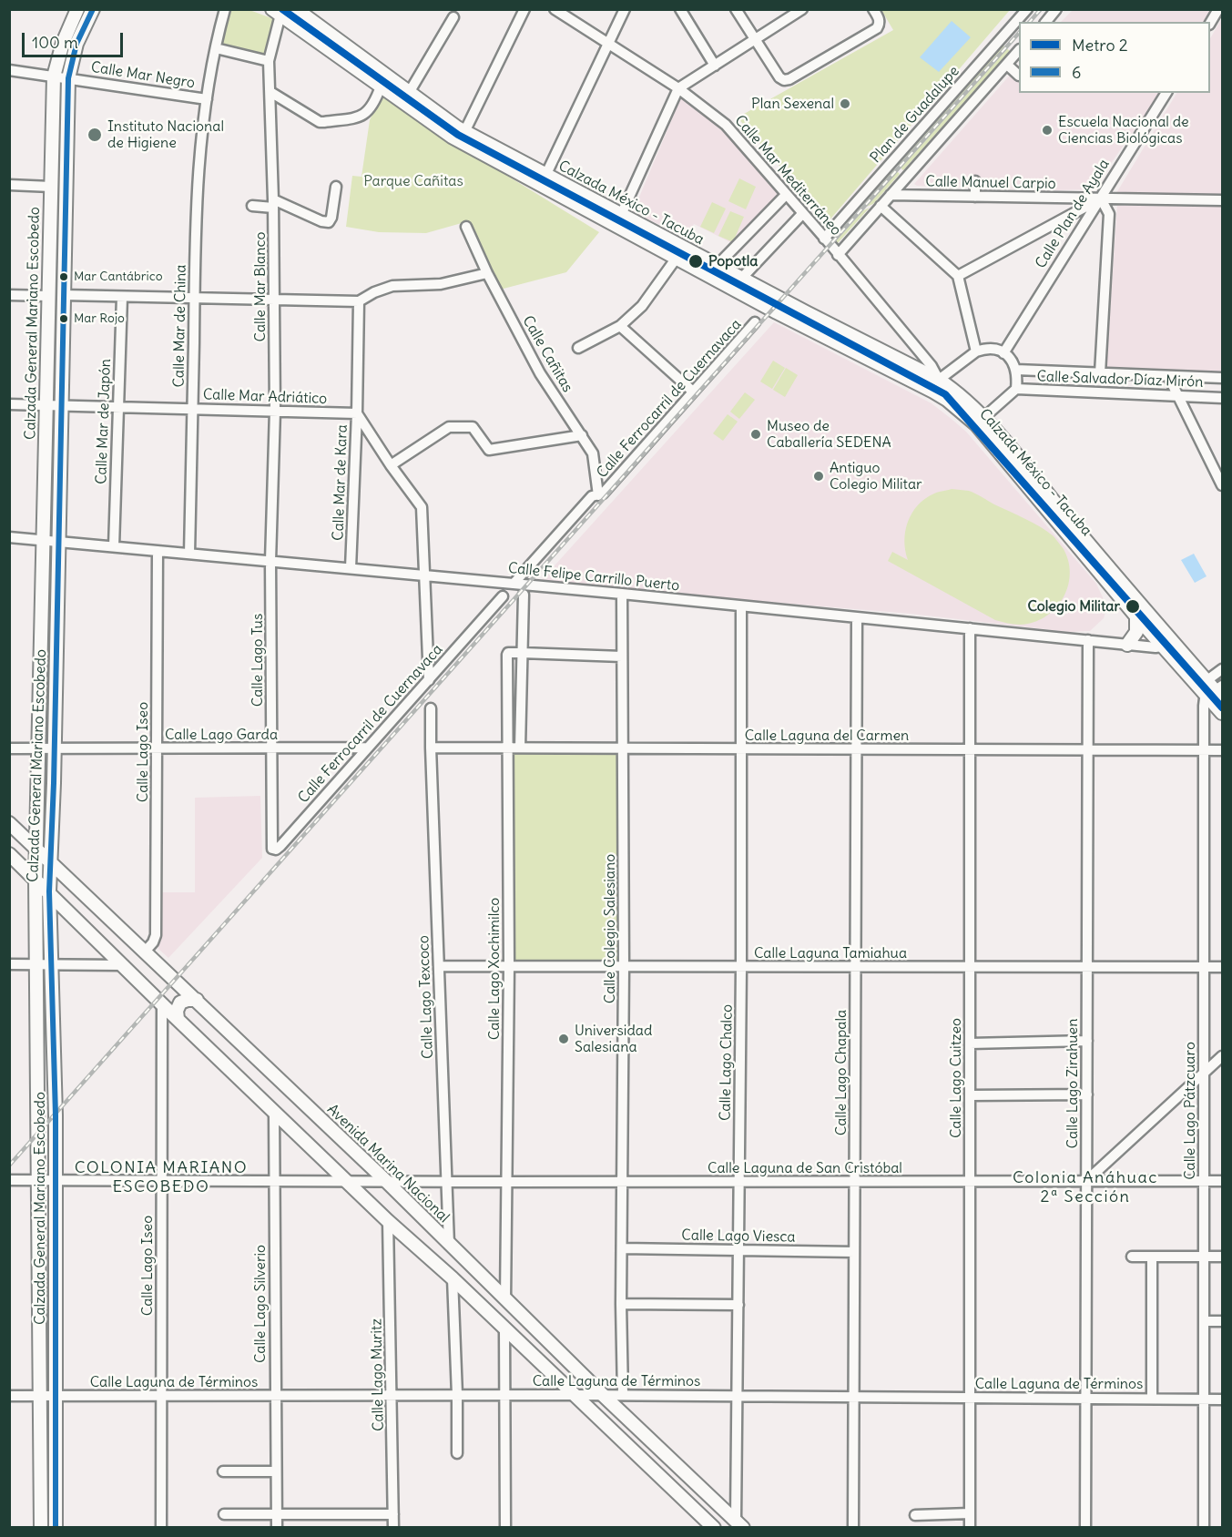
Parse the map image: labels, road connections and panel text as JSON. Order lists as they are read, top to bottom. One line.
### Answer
{"streets":{"main road":["Calzada México - Tacuba","Calzada General Mariano Escobedo","Avenida Marina Nacional"],"street":["Calle Mar Negro","Plan de Guadalupe","Calle Mar Mediterráneo","Calle Manuel Carpio","Calle Plan de Ayala","Calle Mar Blanco","Calle Mar de China","Calle Cañitas","Calle Salvador Díaz Mirón","Calle Mar Adriático","Calle Ferrocarril de Cuernavaca","Calle Mar de Japón","Calle Mar de Kara","Calle Felipe Carrillo Puerto","Calle Lago Tus","Calle Lago Garda","Calle Laguna del Carmen","Calle Lago Iseo","Calle Colegio Salesiano","Calle Laguna Tamiahua","Calle Lago Xochimilco","Calle Lago Texcoco","Calle Lago Chalco","Calle Lago Chapala","Calle Lago Cuitzeo","Calle Lago Zirahuen","Calle Lago Pátzcuaro","Calle Laguna de San Cristóbal","Calle Lago Viesca","Calle Lago Silverio","Calle Lago Muritz","Calle Laguna de Términos"]},"crossings":[["Calle Mar Negro","Calzada General Mariano Escobedo"],["Calle Mar Negro","Calle Mar de China"],["Plan de Guadalupe","Calle Mar Mediterráneo"],["Calle Mar Mediterráneo","Calzada México - Tacuba"],["Calle Manuel Carpio","Calle Plan de Ayala"],["Calzada México - Tacuba","Calle Mar Blanco"],["Calzada México - Tacuba","Calle Felipe Carrillo Puerto"],["Calzada México - Tacuba","Calle Lago Pátzcuaro"],["Calle Mar Blanco","Calle Mar Adriático"],["Calle Mar Blanco","Calle Felipe Carrillo Puerto"],["Calle Mar Blanco","Calle Lago Tus"],["Calzada General Mariano Escobedo","Calle Mar Adriático"],["Calzada General Mariano Escobedo","Calle Felipe Carrillo Puerto"],["Calzada General Mariano Escobedo","Calle Lago Garda"],["Calzada General Mariano Escobedo","Avenida Marina Nacional"],["Calzada General Mariano Escobedo","Calle Laguna de San Cristóbal"],["Calzada General Mariano Escobedo","Calle Laguna de Términos"],["Calle Mar de China","Calle Mar Adriático"],["Calle Mar de China","Calle Felipe Carrillo Puerto"],["Calle Cañitas","Calle Ferrocarril de Cuernavaca"],["Calle Mar Adriático","Calle Mar de Japón"],["Calle Mar Adriático","Calle Mar de Kara"],["Calle Ferrocarril de Cuernavaca","Calle Felipe Carrillo Puerto"],["Calle Ferrocarril de Cuernavaca","Calle Lago Tus"],["Calle Ferrocarril de Cuernavaca","Calle Lago Garda"],["Calle Mar de Japón","Calle Felipe Carrillo Puerto"],["Calle Mar de Kara","Calle Felipe Carrillo Puerto"],["Calle Felipe Carrillo Puerto","Calle Lago Tus"],["Calle Felipe Carrillo Puerto","Calle Lago Iseo"],["Calle Felipe Carrillo Puerto","Calle Colegio Salesiano"],["Calle Felipe Carrillo Puerto","Calle Lago Chalco"],["Calle Felipe Carrillo Puerto","Calle Lago Chapala"],["Calle Felipe Carrillo Puerto","Calle Lago Cuitzeo"],["Calle Felipe Carrillo Puerto","Calle Lago Zirahuen"],["Calle Lago Tus","Calle Lago Garda"],["Calle Lago Garda","Calle Lago Iseo"],["Calle Laguna del Carmen","Calle Colegio Salesiano"],["Calle Laguna del Carmen","Calle Lago Xochimilco"],["Calle Laguna del Carmen","Calle Lago Texcoco"],["Calle Laguna del Carmen","Calle Lago Chalco"],["Calle Laguna del Carmen","Calle Lago Chapala"],["Calle Laguna del Carmen","Calle Lago Cuitzeo"],["Calle Laguna del Carmen","Calle Lago Zirahuen"],["Calle Laguna del Carmen","Calle Lago Pátzcuaro"],["Calle Lago Iseo","Avenida Marina Nacional"],["Calle Lago Iseo","Calle Laguna de San Cristóbal"],["Calle Lago Iseo","Calle Laguna de Términos"],["Calle Colegio Salesiano","Calle Laguna Tamiahua"],["Calle Colegio Salesiano","Calle Laguna de San Cristóbal"],["Calle Colegio Salesiano","Calle Lago Viesca"],["Calle Colegio Salesiano","Calle Laguna de Términos"],["Calle Laguna Tamiahua","Calle Lago Xochimilco"],["Calle Laguna Tamiahua","Calle Lago Texcoco"],["Calle Laguna Tamiahua","Calle Lago Chalco"],["Calle Laguna Tamiahua","Calle Lago Chapala"],["Calle Laguna Tamiahua","Calle Lago Cuitzeo"],["Calle Laguna Tamiahua","Calle Lago Zirahuen"],["Calle Laguna Tamiahua","Calle Lago Pátzcuaro"],["Calle Lago Xochimilco","Avenida Marina Nacional"],["Calle Lago Xochimilco","Calle Laguna de San Cristóbal"],["Calle Lago Texcoco","Avenida Marina Nacional"],["Calle Lago Texcoco","Calle Laguna de San Cristóbal"],["Calle Lago Chalco","Avenida Marina Nacional"],["Calle Lago Chalco","Calle Laguna de San Cristóbal"],["Calle Lago Chalco","Calle Lago Viesca"],["Calle Lago Chalco","Calle Laguna de Términos"],["Calle Lago Chapala","Calle Laguna de San Cristóbal"],["Calle Lago Chapala","Calle Lago Viesca"],["Calle Lago Chapala","Calle Laguna de Términos"],["Calle Lago Cuitzeo","Calle Laguna de San Cristóbal"],["Calle Lago Cuitzeo","Calle Laguna de Términos"],["Calle Lago Zirahuen","Calle Laguna de San Cristóbal"],["Calle Lago Zirahuen","Calle Laguna de Términos"],["Calle Lago Pátzcuaro","Calle Laguna de San Cristóbal"],["Calle Lago Pátzcuaro","Calle Laguna de Términos"],["Avenida Marina Nacional","Calle Laguna de San Cristóbal"],["Avenida Marina Nacional","Calle Laguna de Términos"],["Calle Laguna de San Cristóbal","Calle Lago Silverio"],["Calle Lago Silverio","Calle Laguna de Términos"],["Calle Lago Muritz","Calle Laguna de Términos"]],"districts":["COLONIA MARIANO ESCOBEDO","Colonia Anáhuac 2ª Sección"],"parks":["Parque Cañitas"],"places":["Plan Sexenal","Escuela Nacional de Ciencias Biológicas","Instituto Nacional de Higiene","Popotla","Mar Cantábrico","Mar Rojo","Museo de Caballería SEDENA","Antiguo Colegio Militar","Colegio Militar","Universidad Salesiana"],"lines":["metro line 2","transit line 6"],"legend":["Metro 2","6"],"scale_bar":"100 m"}
